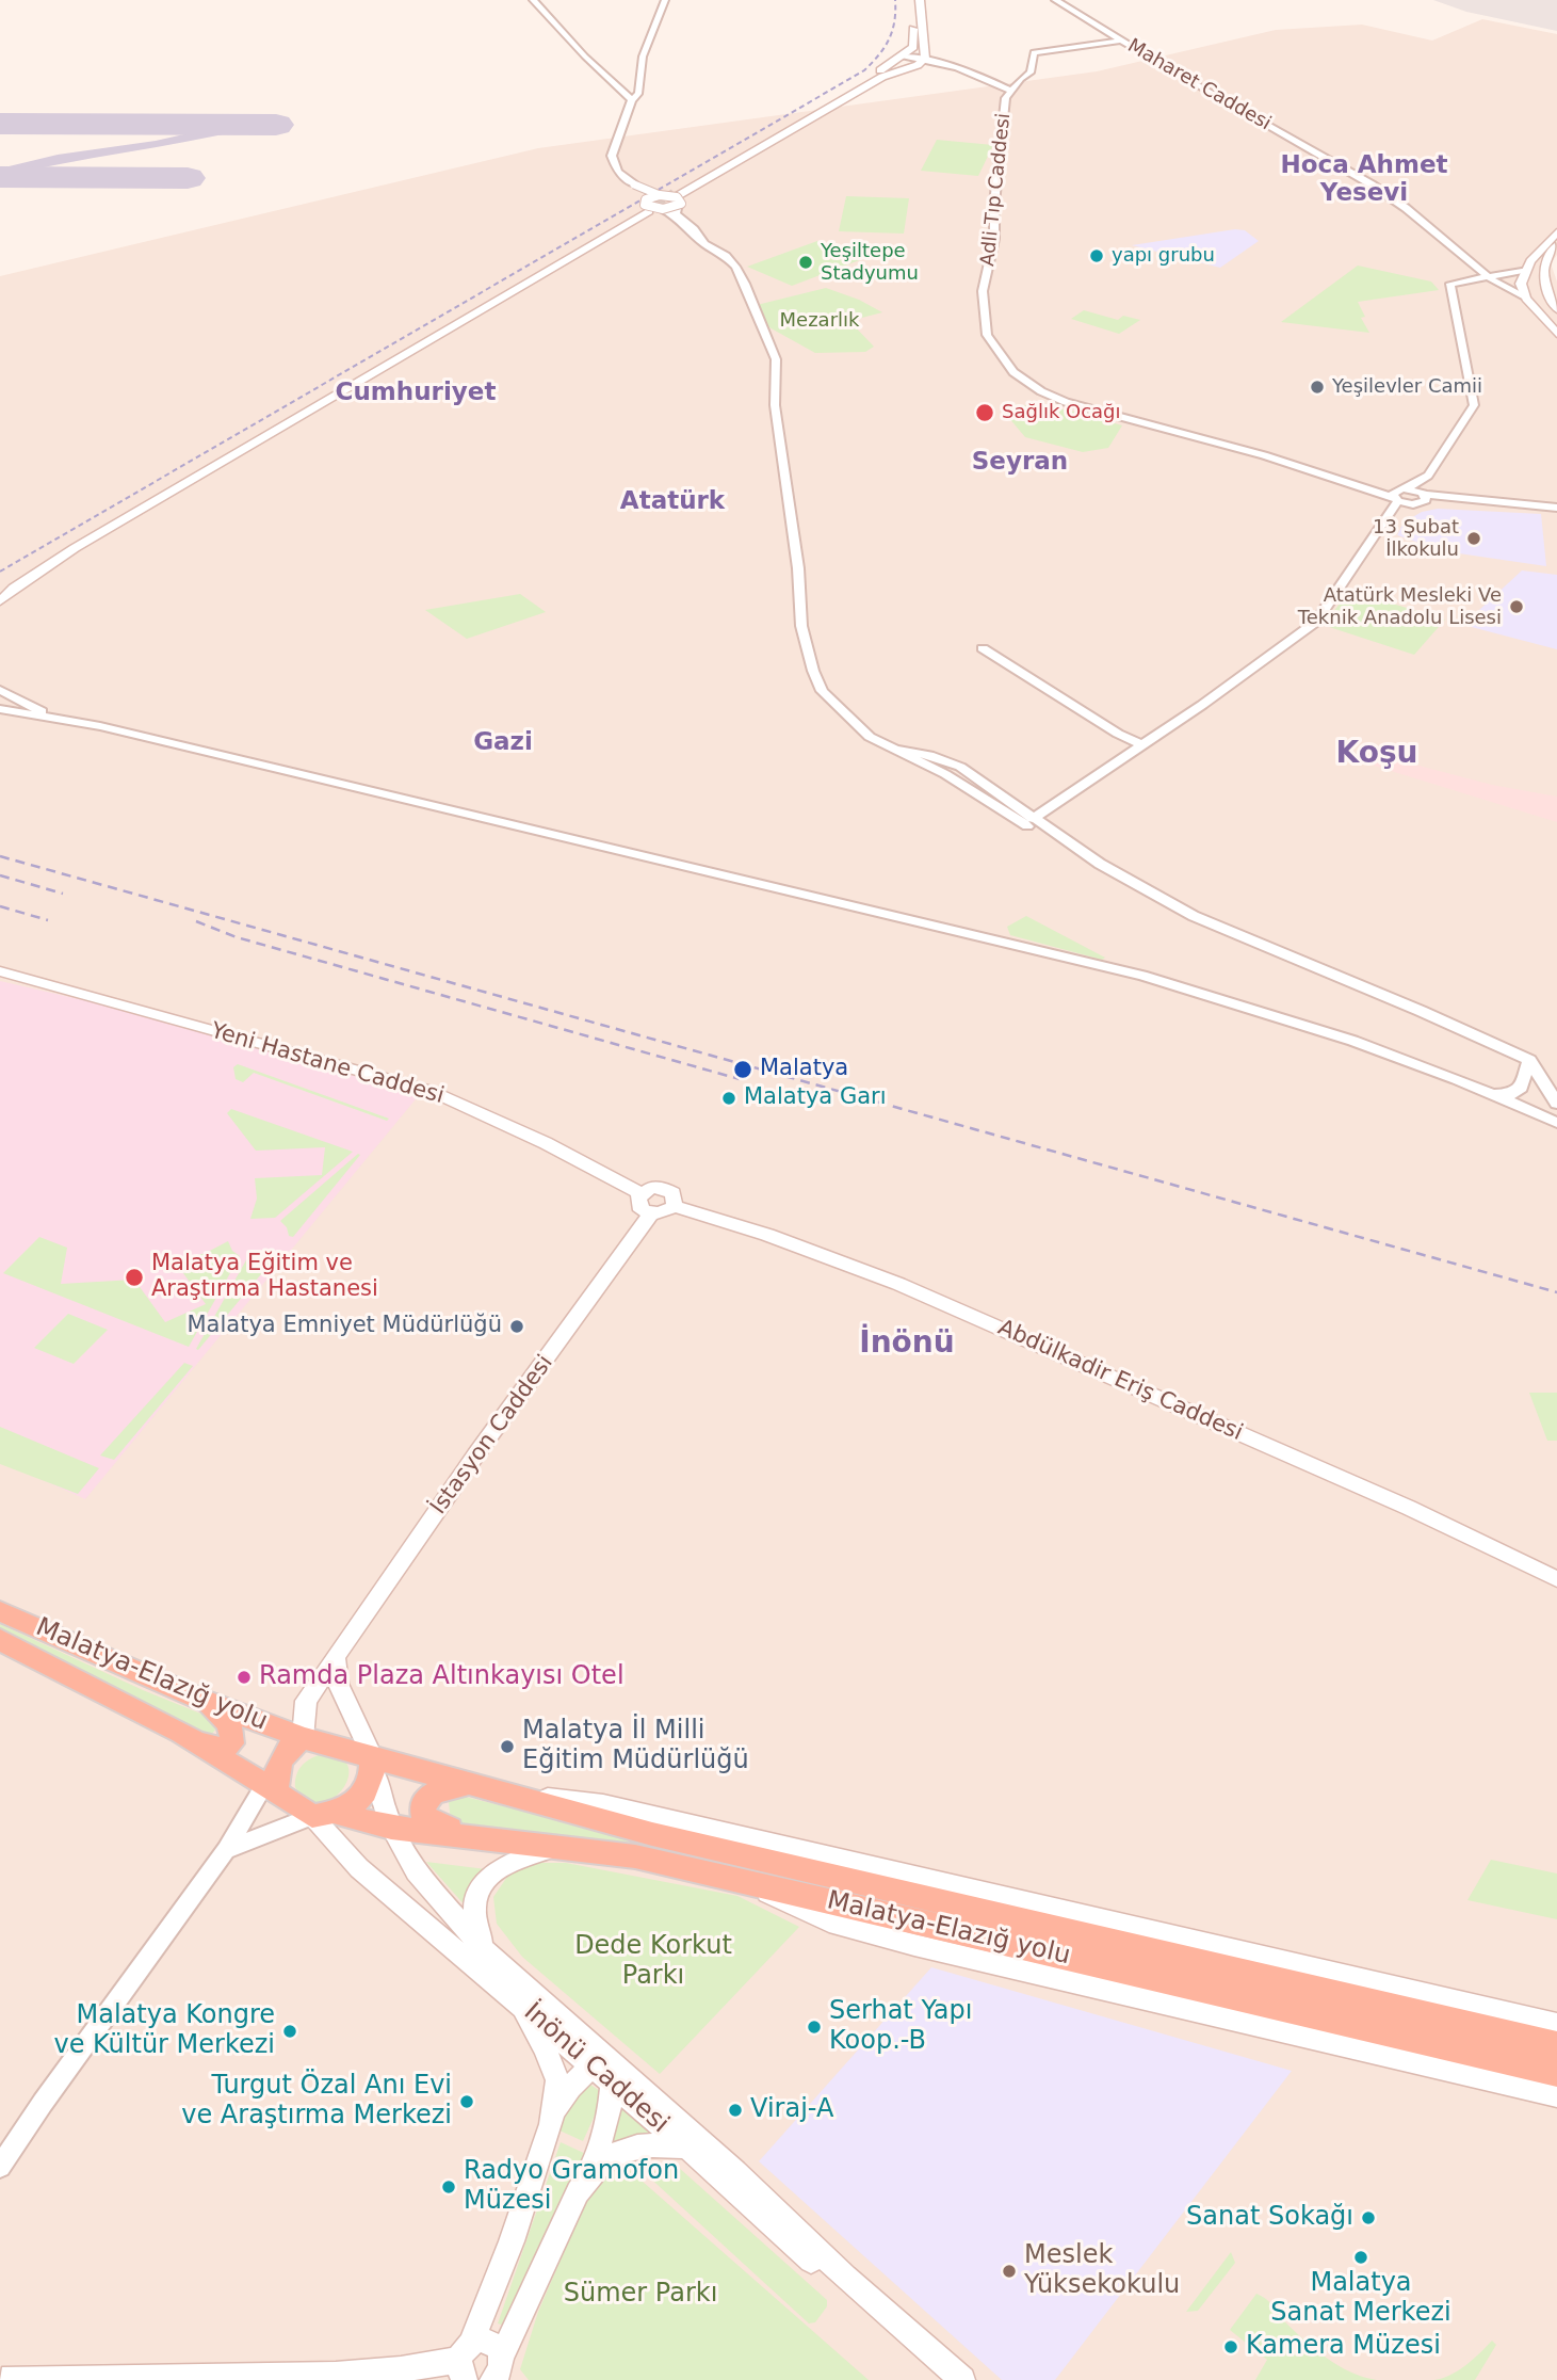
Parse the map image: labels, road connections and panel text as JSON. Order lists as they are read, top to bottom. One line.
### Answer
{"streets":{"highway":["Malatya-Elazığ yolu"],"main road":["Yeni Hastane Caddesi","Abdülkadir Eriş Caddesi","İstasyon Caddesi","İnönü Caddesi"],"street":["Maharet Caddesi","Adli Tıp Caddesi"]},"crossings":[["Maharet Caddesi","Adli Tıp Caddesi"],["Yeni Hastane Caddesi","Abdülkadir Eriş Caddesi"],["Yeni Hastane Caddesi","İstasyon Caddesi"],["Abdülkadir Eriş Caddesi","İstasyon Caddesi"],["İstasyon Caddesi","Malatya-Elazığ yolu"],["Malatya-Elazığ yolu","İnönü Caddesi"]],"districts":["Hoca Ahmet Yesevi","Cumhuriyet","Seyran","Atatürk","Gazi","Koşu","İnönü"],"parks":["Mezarlık","Dede Korkut Parkı","Sümer Parkı"],"places":["yapı grubu","Yeşiltepe Stadyumu","Yeşilevler Camii","Sağlık Ocağı","13 Şubat İlkokulu","Atatürk Mesleki Ve Teknik Anadolu Lisesi","Malatya","Malatya Garı","Malatya Eğitim ve Araştırma Hastanesi","Malatya Emniyet Müdürlüğü","Ramda Plaza Altınkayısı Otel","Malatya İl Milli Eğitim Müdürlüğü","Serhat Yapı Koop.-B","Malatya Kongre ve Kültür Merkezi","Turgut Özal Anı Evi ve Araştırma Merkezi","Viraj-A","Radyo Gramofon Müzesi","Sanat Sokağı","Malatya Sanat Merkezi","Meslek Yüksekokulu","Kamera Müzesi"]}
